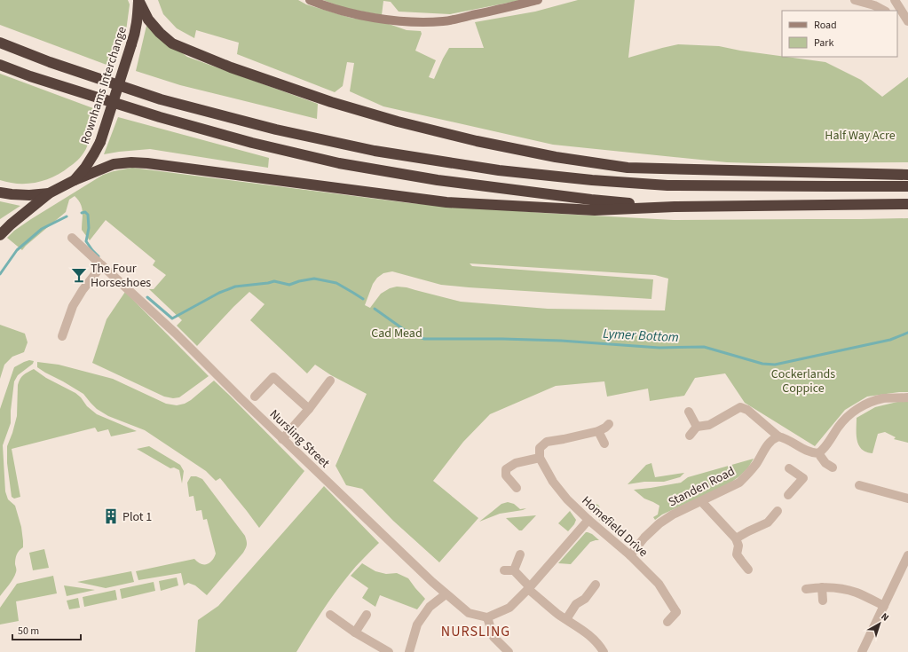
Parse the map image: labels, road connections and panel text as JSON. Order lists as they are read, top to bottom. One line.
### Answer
{"streets":{"highway":["Rownhams Interchange"],"street":["Nursling Street","Standen Road","Homefield Drive"]},"crossings":[["Standen Road","Homefield Drive"]],"districts":["NURSLING"],"water":["Lymer Bottom"],"parks":["Half Way Acre","Cad Mead","Cockerlands Coppice"],"places":{"bar":["The Four Horseshoes"],"building":["Plot 1"]},"legend":["Road","Park"],"scale_bar":"50 m","north":"top right"}
